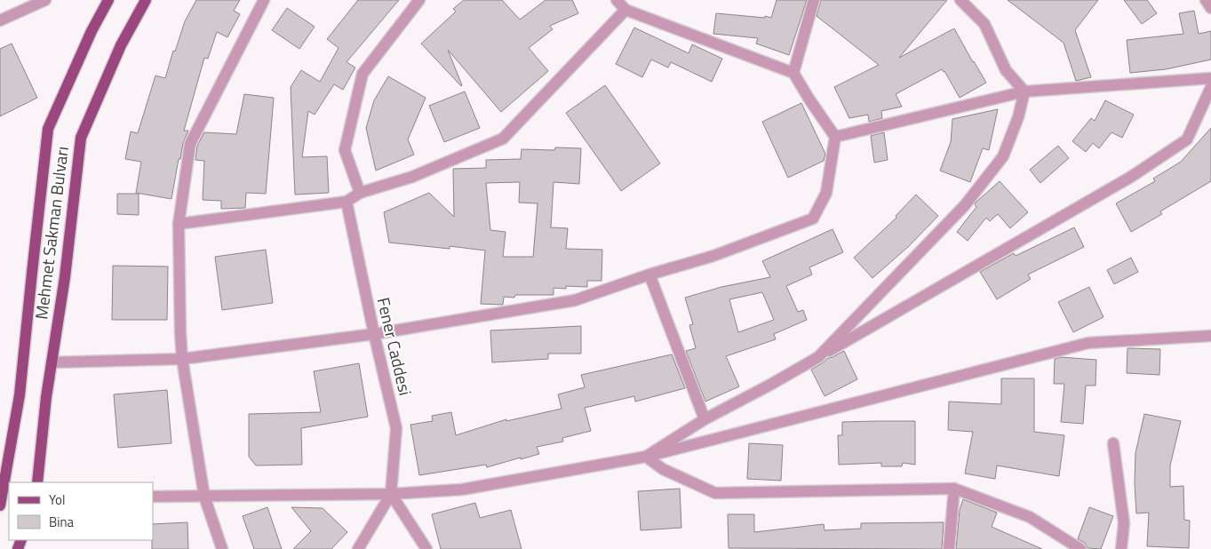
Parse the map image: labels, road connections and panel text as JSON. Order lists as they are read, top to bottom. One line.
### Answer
{"streets":{"main road":["Mehmet Sakman Bulvarı"],"street":["Fener Caddesi"]},"legend":["Yol","Bina"]}
